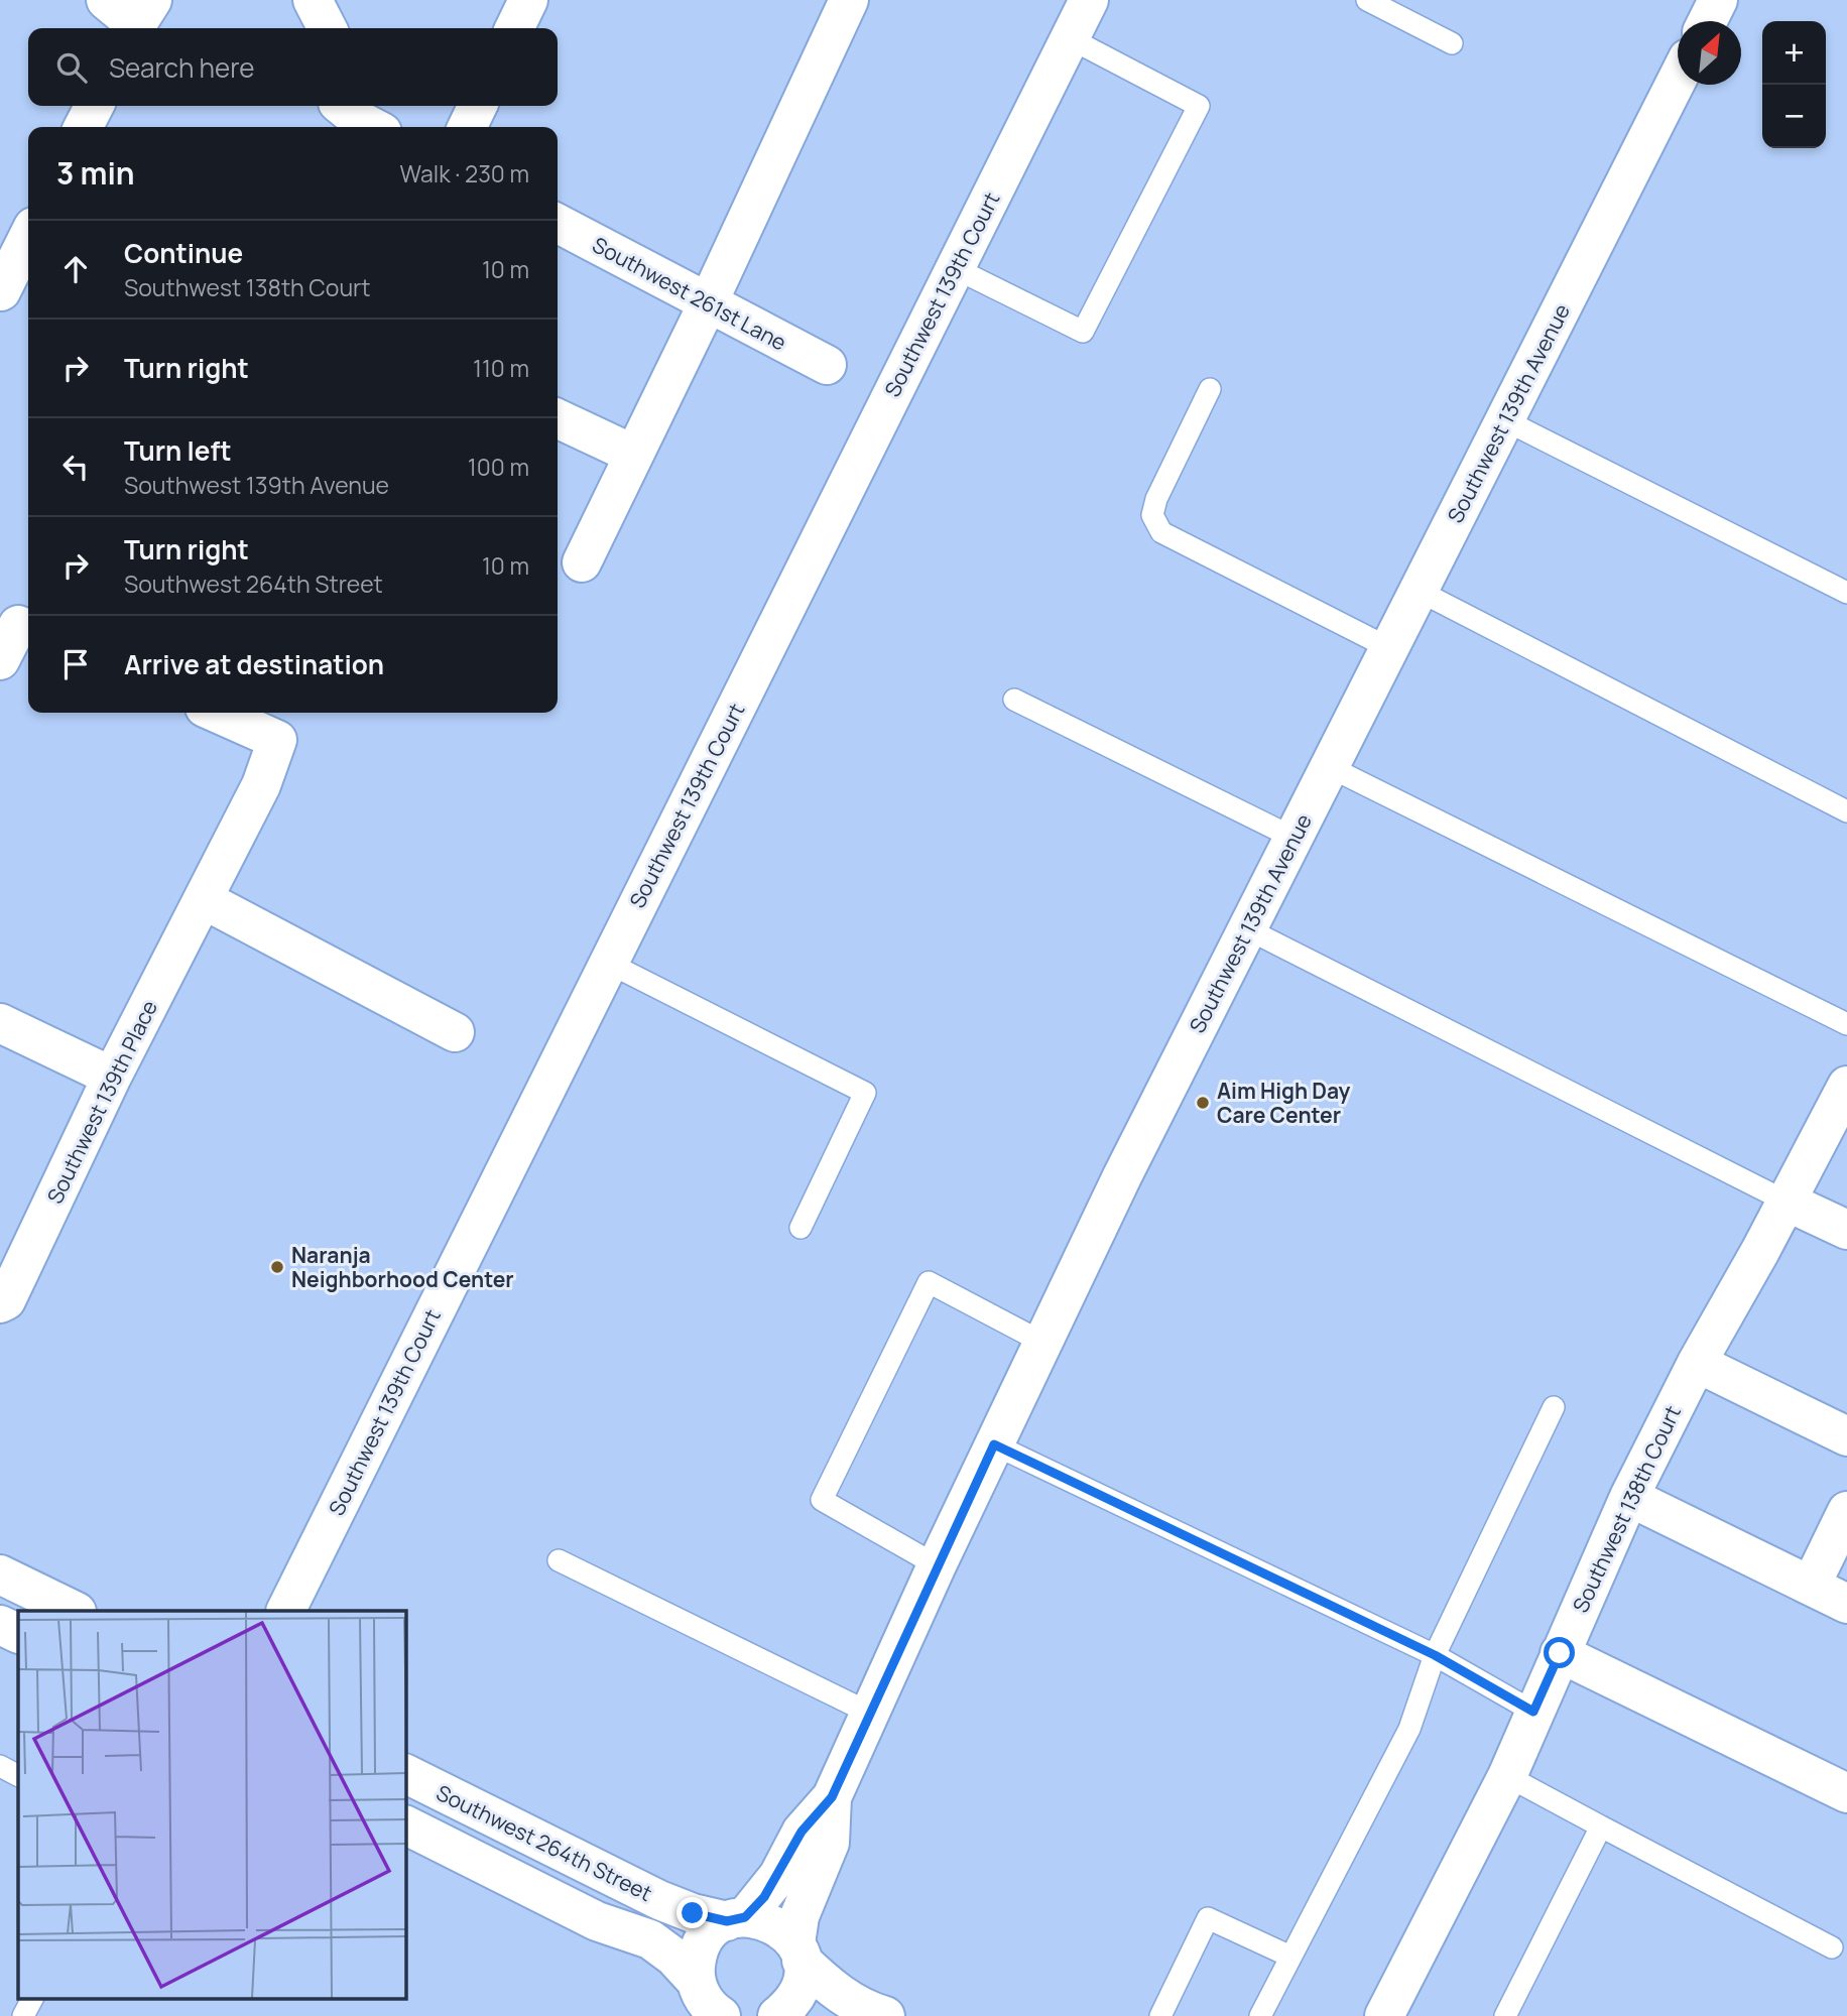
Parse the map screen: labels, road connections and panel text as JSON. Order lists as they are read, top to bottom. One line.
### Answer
{"streets":{"street":["Southwest 261st Lane","Southwest 139th Court","Southwest 139th Avenue","Southwest 139th Place","Southwest 138th Court","Southwest 264th Street"]},"crossings":[["Southwest 139th Avenue","Southwest 264th Street"]],"places":["Aim High Day Care Center","Naranja Neighborhood Center"],"north":"top right","page":{"map_buttons":["+","−"],"search":"Search here","heading":["3 min","Walk · 230 m"],"list":[["Continue","Southwest 138th Court","10 m"],["Turn right","110 m"],["Turn left","Southwest 139th Avenue","100 m"],["Turn right","Southwest 264th Street","10 m"],"Arrive at destination"]}}
